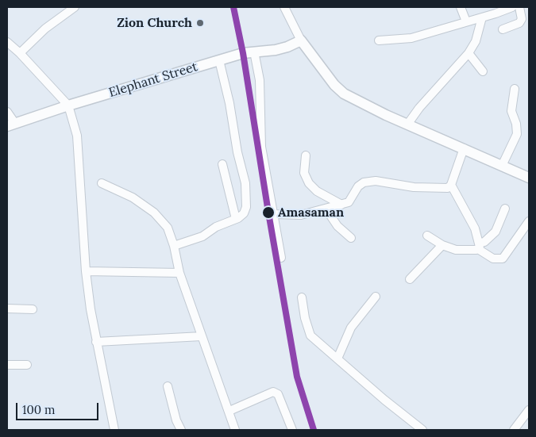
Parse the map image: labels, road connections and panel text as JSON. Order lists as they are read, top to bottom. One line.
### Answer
{"streets":{"main road":["Elephant Street"]},"places":["Zion Church","Amasaman"],"scale_bar":"100 m"}
